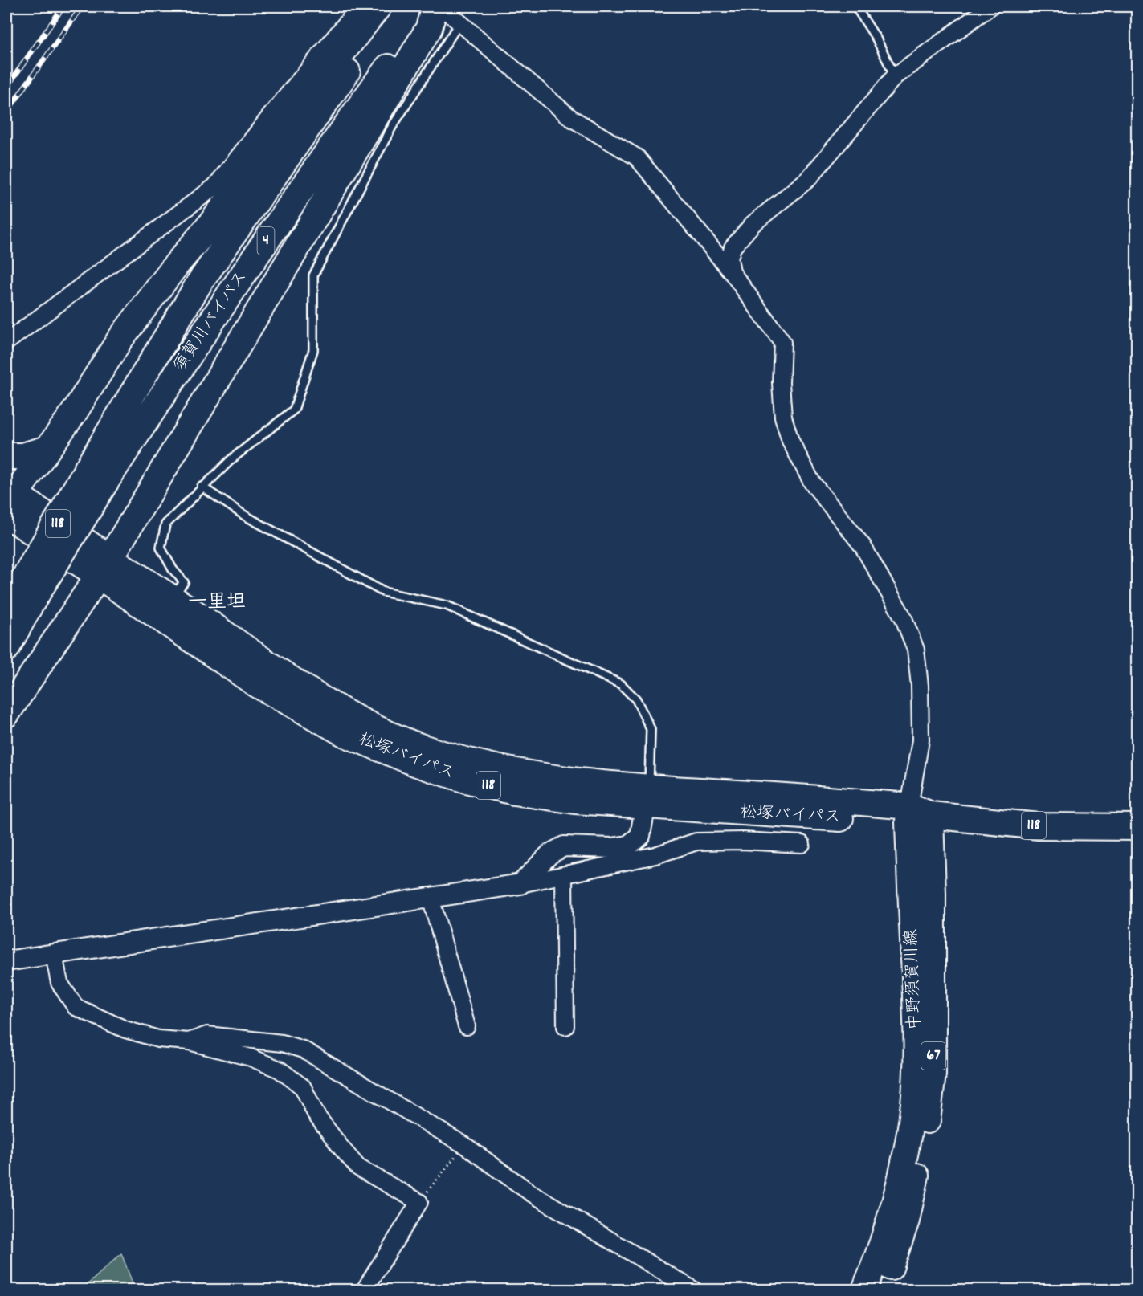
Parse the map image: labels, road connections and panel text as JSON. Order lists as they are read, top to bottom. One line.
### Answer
{"streets":{"highway":["4","須賀川バイパス","118","松塚バイパス"],"main road":["中野須賀川線","67"]},"crossings":[["118","松塚バイパス"],["松塚バイパス","中野須賀川線"]],"districts":["一里坦"]}
